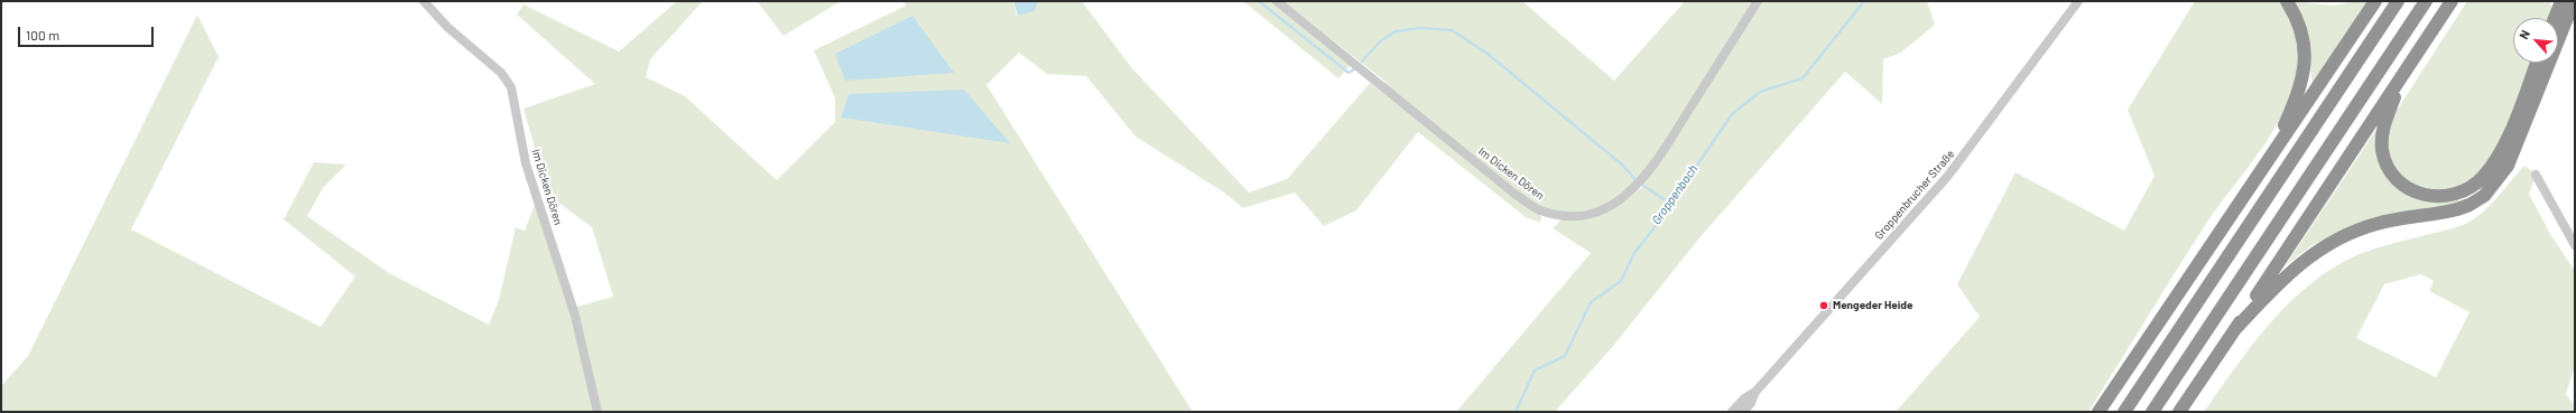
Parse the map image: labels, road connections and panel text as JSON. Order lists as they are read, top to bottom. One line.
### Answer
{"streets":{"street":["Im Dicken Dören","Groppenbrucher Straße"]},"water":["Groppenbach"],"places":["Mengeder Heide"],"scale_bar":"100 m","north":"top left"}
